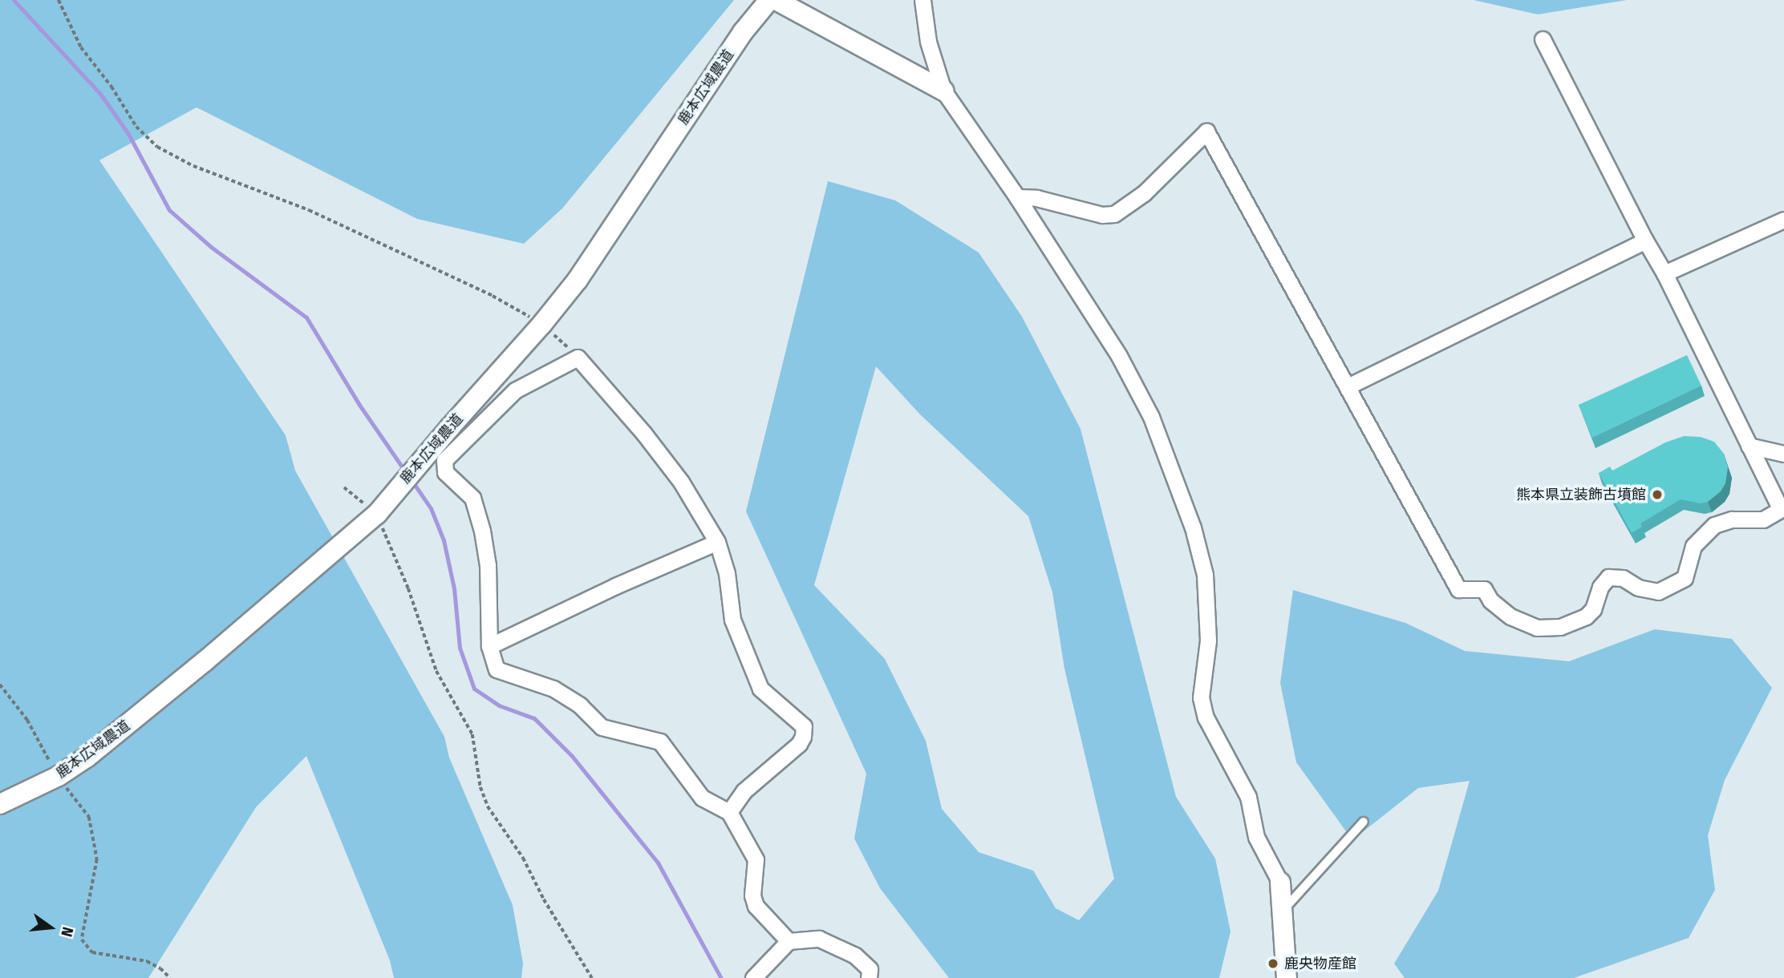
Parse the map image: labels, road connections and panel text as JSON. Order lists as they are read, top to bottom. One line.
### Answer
{"streets":{"street":["鹿本広域農道"]},"places":["熊本県立装飾古墳館","鹿央物産館"],"north":"right"}
